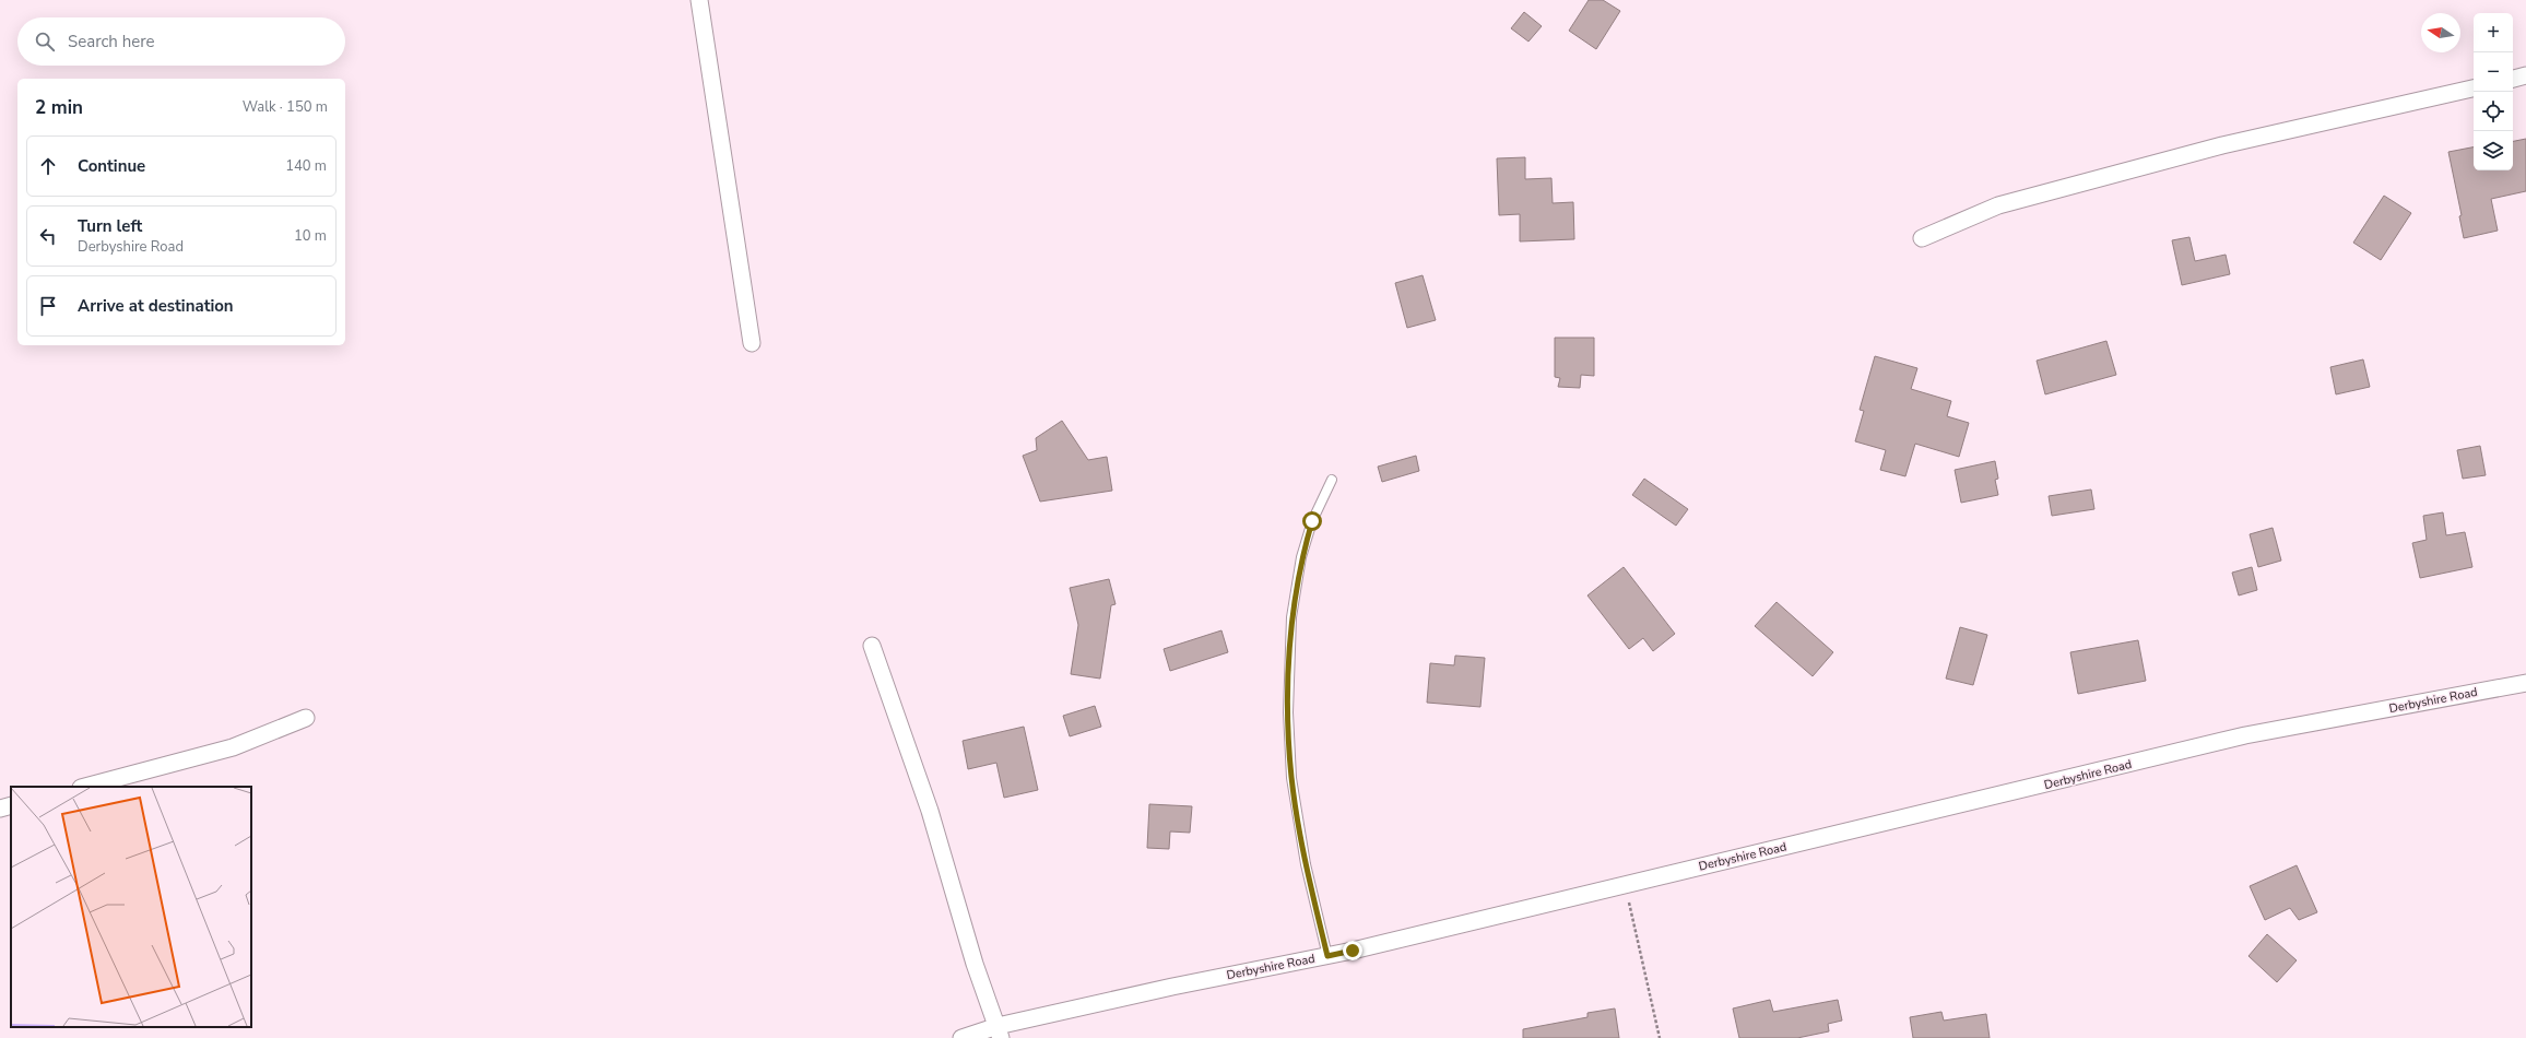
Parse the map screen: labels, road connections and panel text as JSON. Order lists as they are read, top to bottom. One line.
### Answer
{"streets":{"street":["Derbyshire Road"]},"north":"left","page":{"map_buttons":["+","−"],"search":"Search here","heading":["2 min","Walk · 150 m"],"list":[["Continue","140 m"],["Turn left","Derbyshire Road","10 m"],"Arrive at destination"]}}
